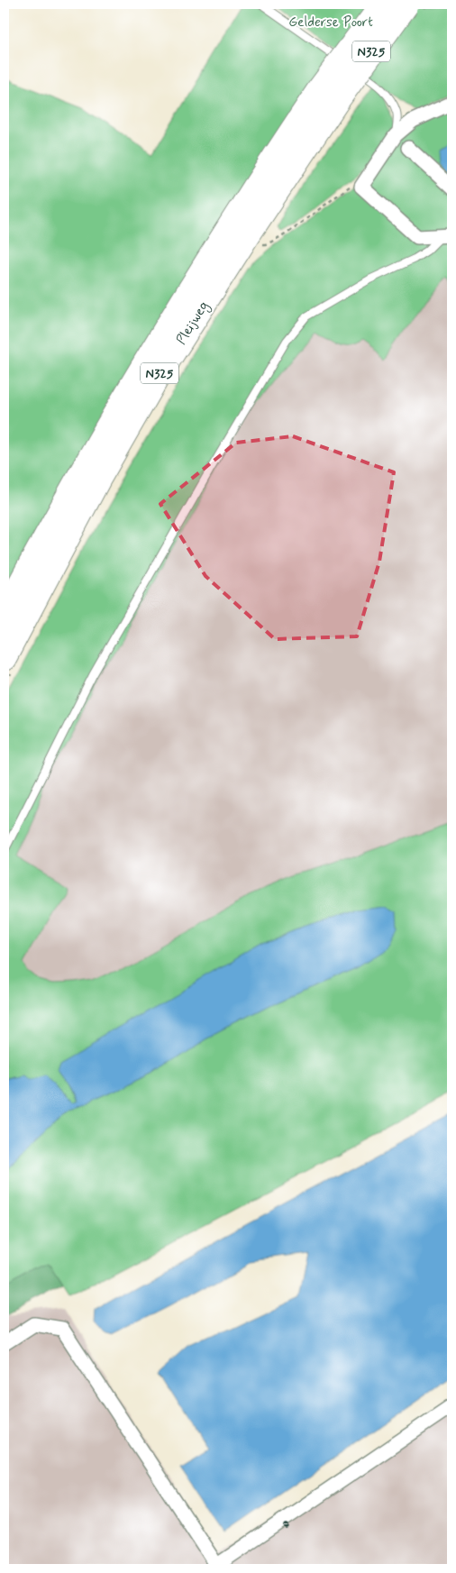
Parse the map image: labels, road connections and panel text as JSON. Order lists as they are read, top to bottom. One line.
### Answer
{"streets":{"highway":["N325","Pleijweg"]},"parks":["Gelderse Poort"]}
